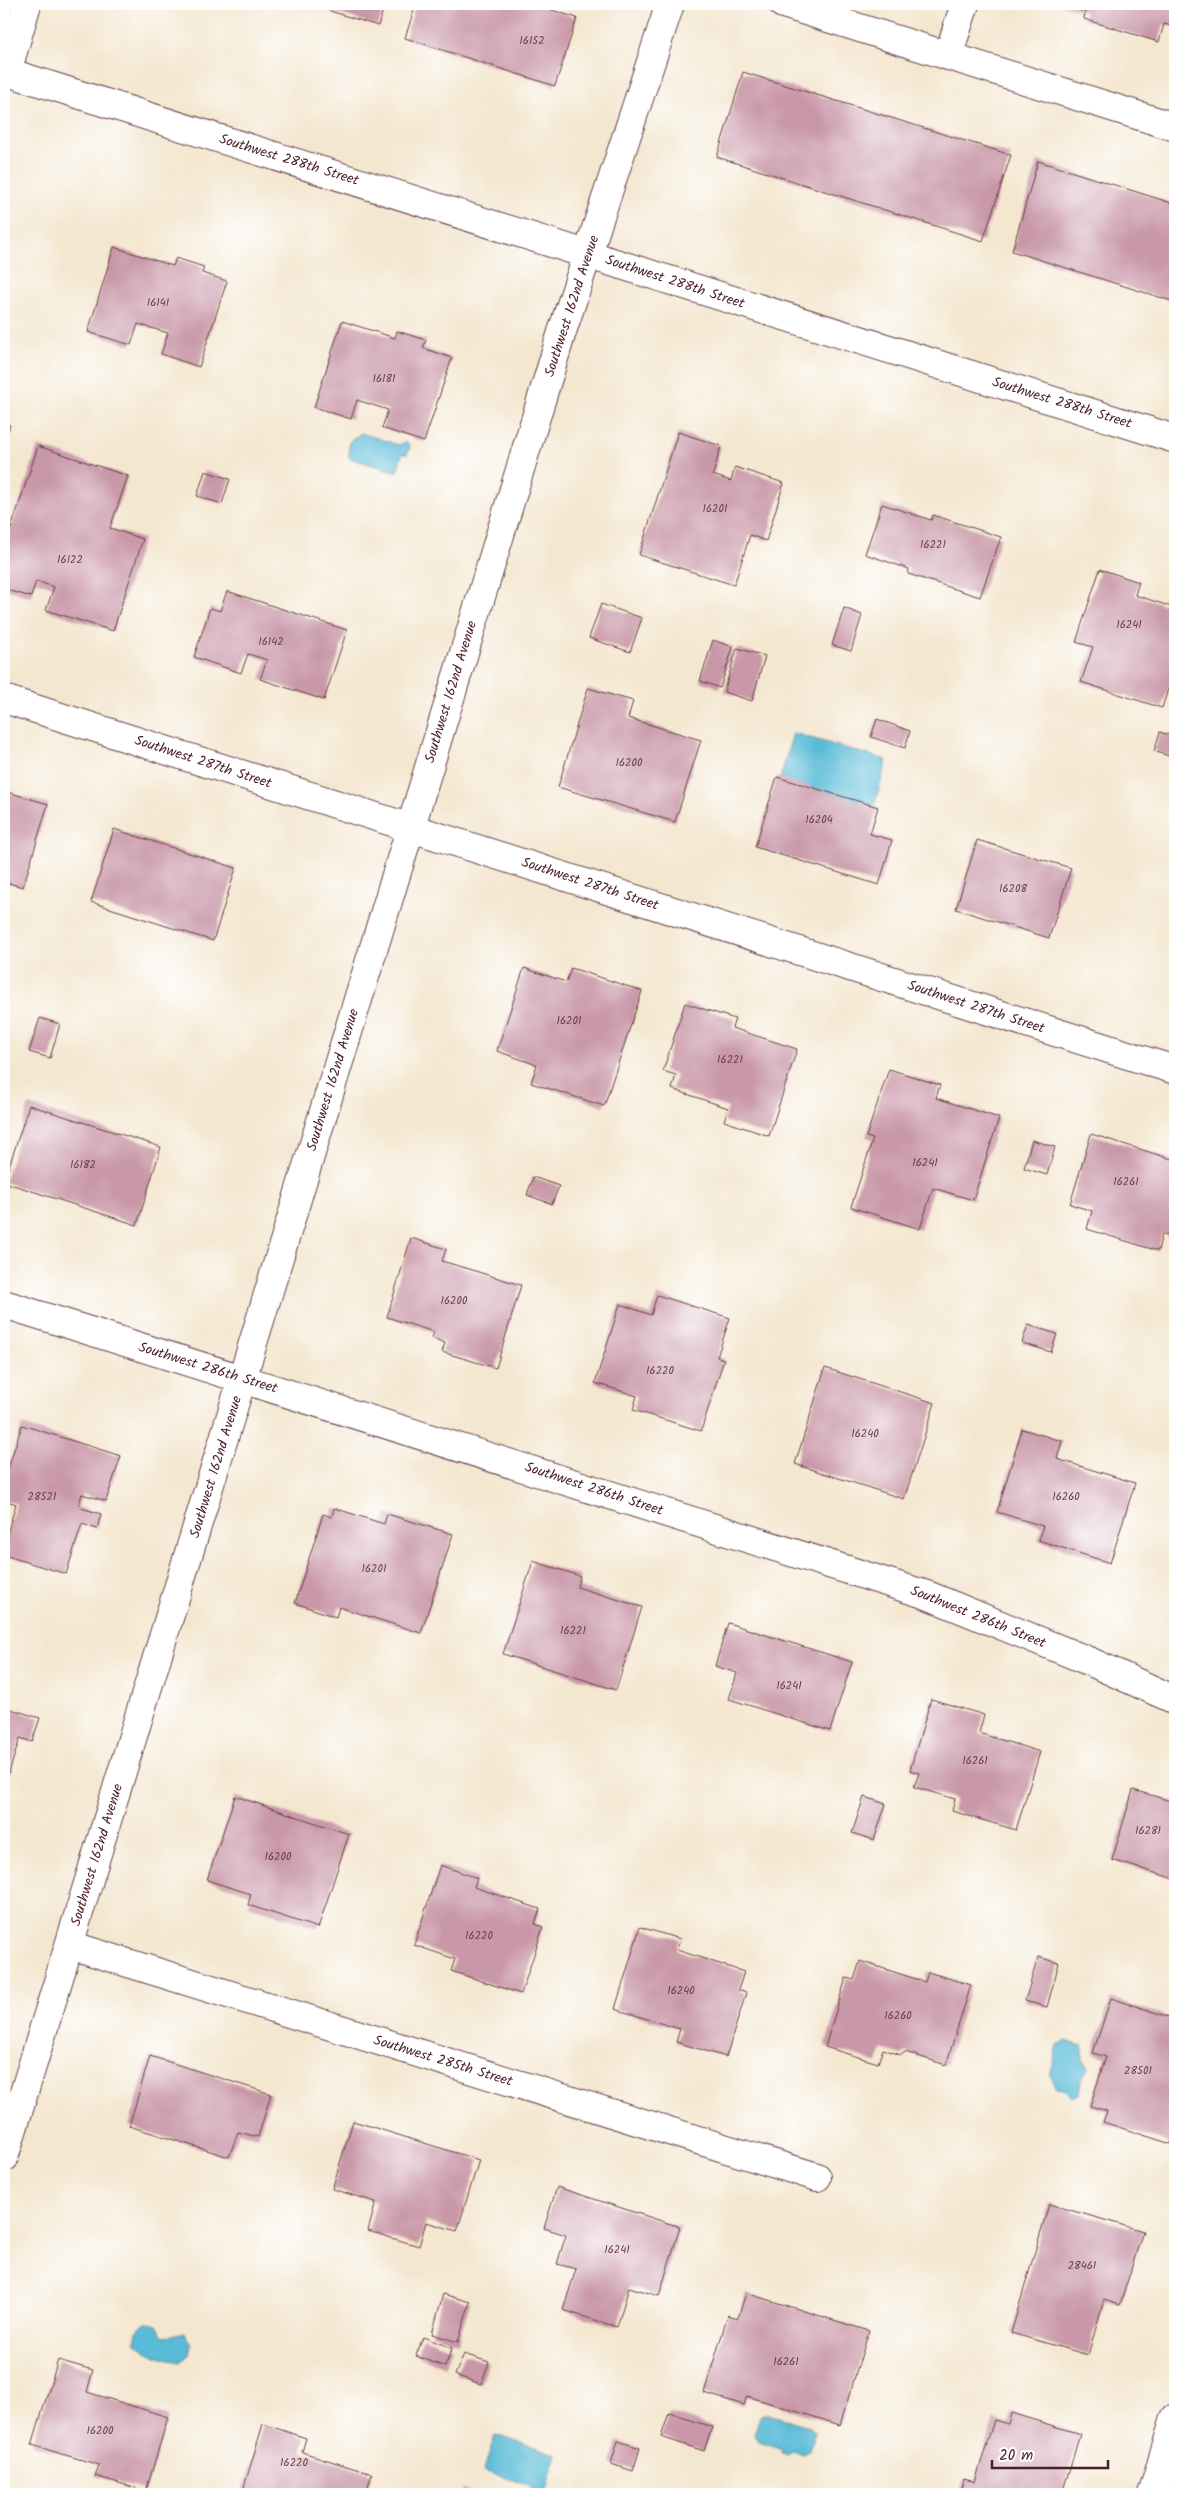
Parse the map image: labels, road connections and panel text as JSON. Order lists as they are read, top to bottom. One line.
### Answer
{"streets":{"street":["Southwest 288th Street","Southwest 162nd Avenue","Southwest 287th Street","Southwest 286th Street","Southwest 285th Street"]},"crossings":[["Southwest 288th Street","Southwest 162nd Avenue"],["Southwest 162nd Avenue","Southwest 287th Street"],["Southwest 162nd Avenue","Southwest 286th Street"],["Southwest 162nd Avenue","Southwest 285th Street"]],"house_numbers":["16152","16141","16181","16201","16221","16122","16241","16142","16200","16204","16208","16201","16221","16241","16182","16261","16200","16220","16240","28521","16260","16201","16221","16241","16261","16281","16200","16220","16240","16260","28501","16241","28461","16261","16200","16220"],"scale_bar":"20 m"}
